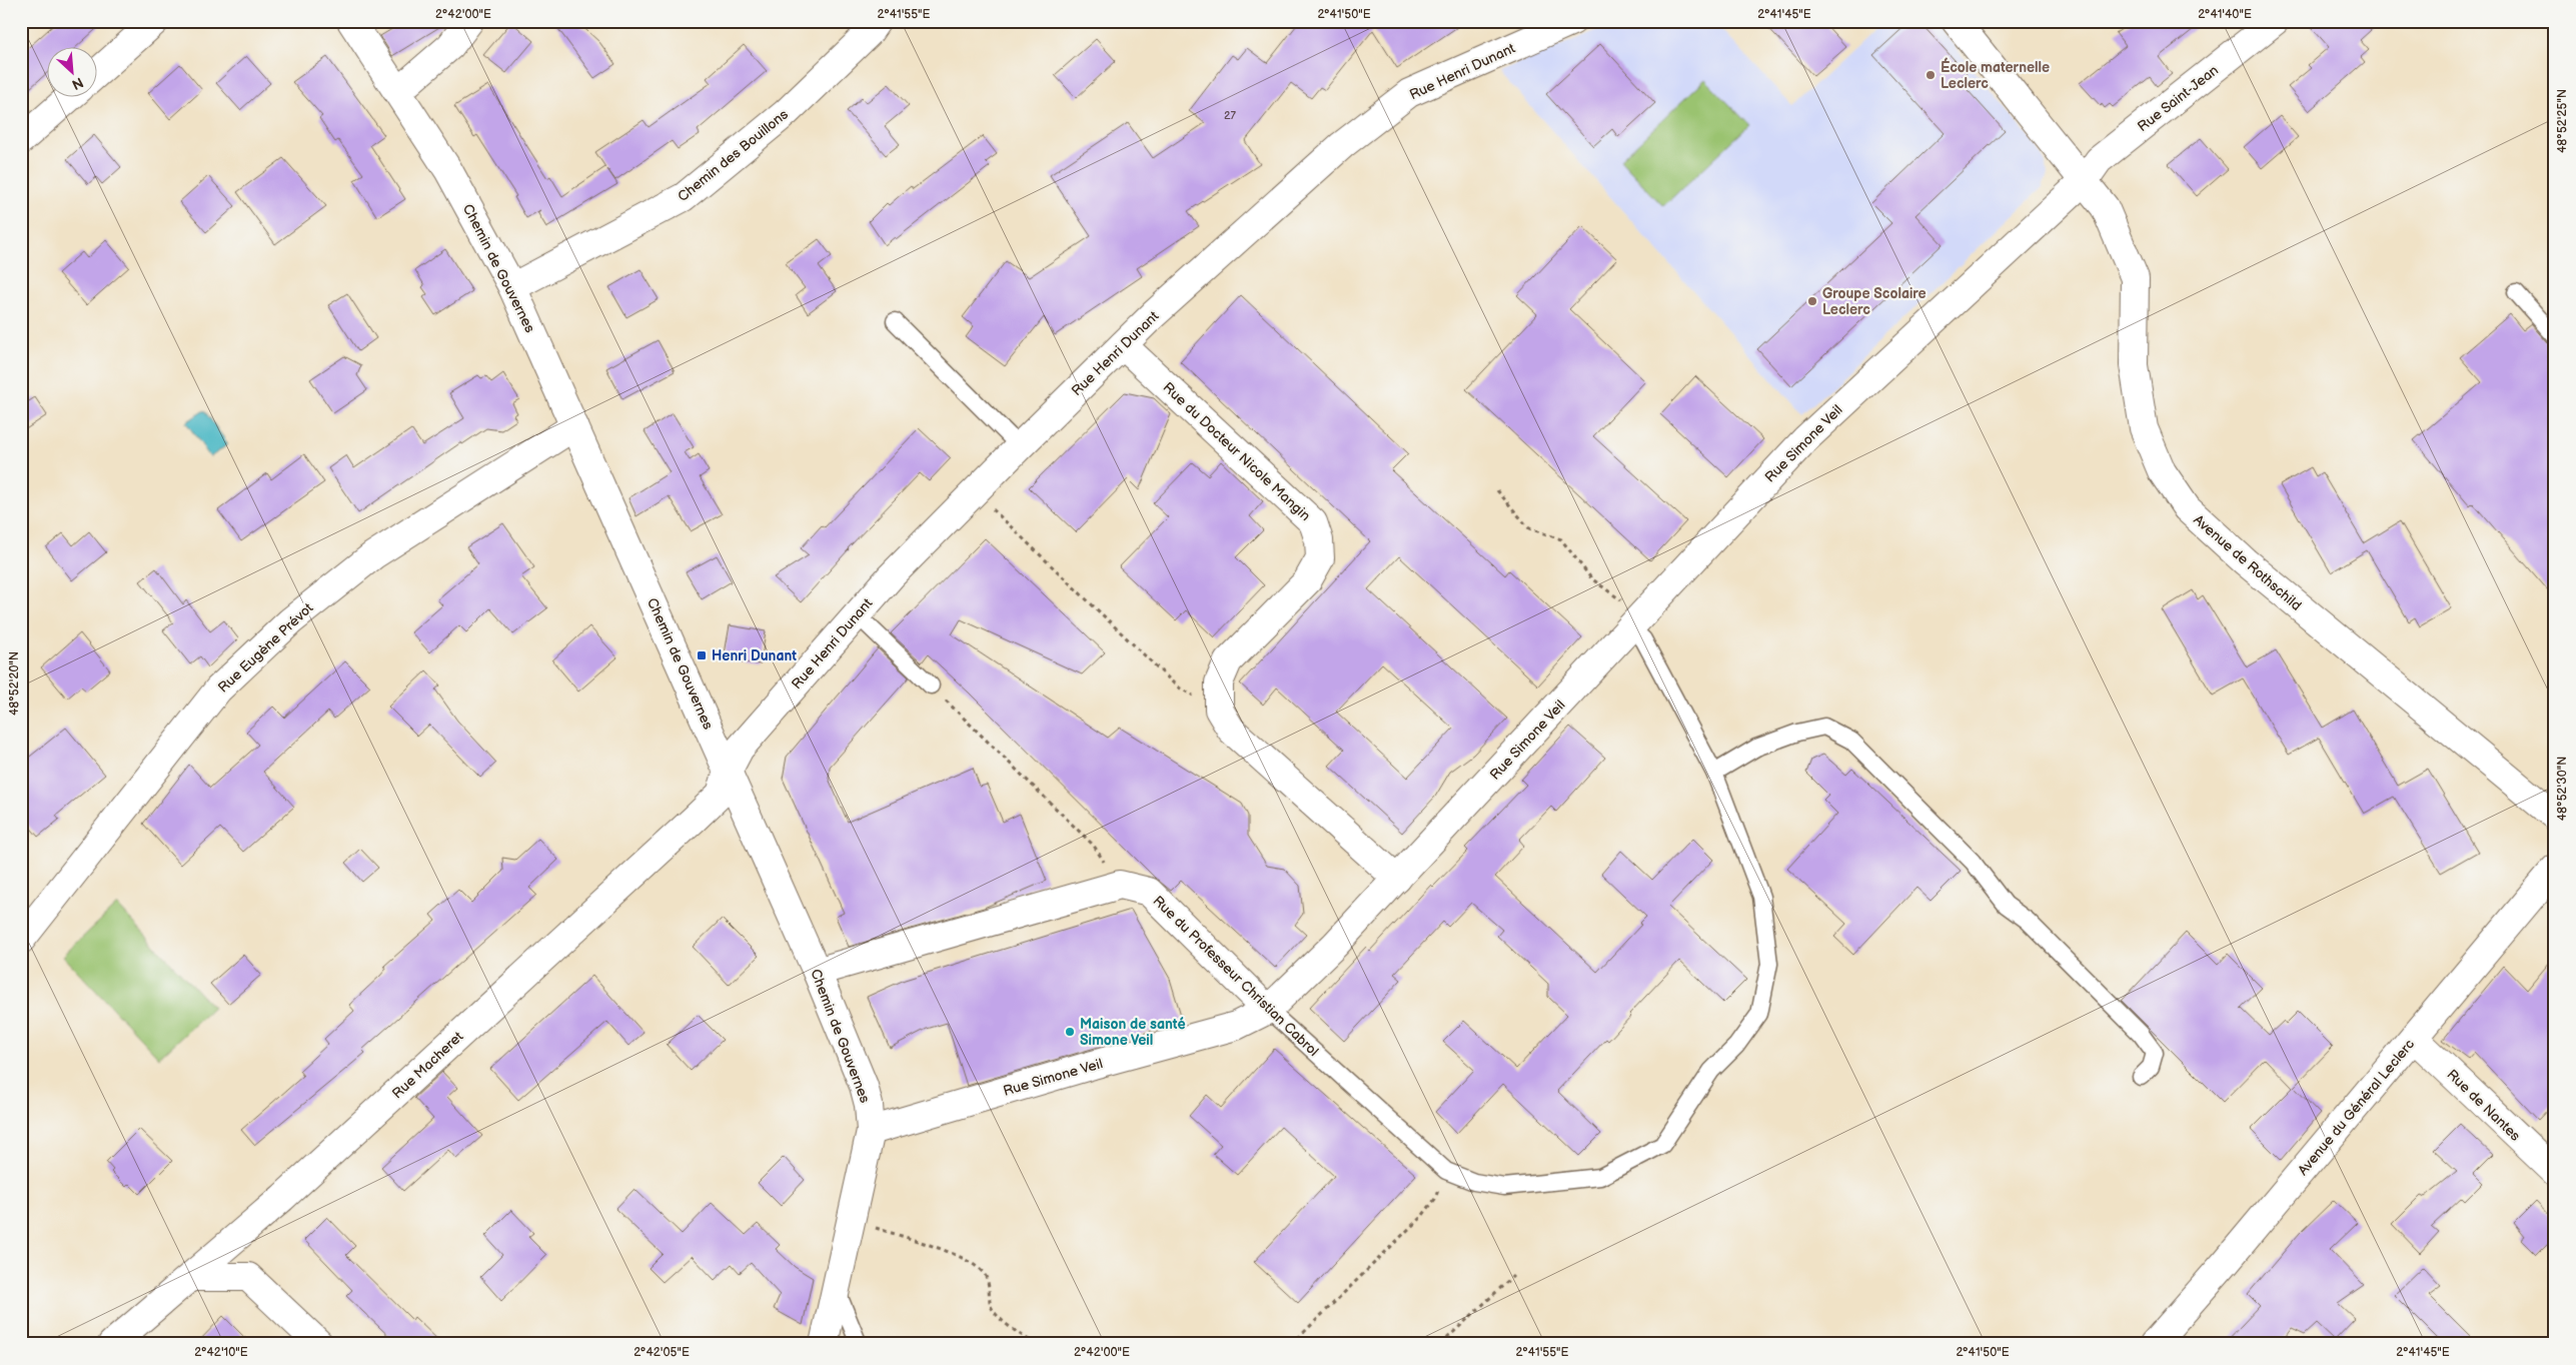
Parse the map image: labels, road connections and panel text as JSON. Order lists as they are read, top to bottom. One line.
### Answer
{"streets":{"street":["Rue Henri Dunant","Rue Saint-Jean","Chemin des Bouillons","Chemin de Gouvernes","Rue Simone Veil","Rue du Docteur Nicole Mangin","Avenue de Rothschild","Rue Eugène Prévot","Rue du Professeur Christian Cabrol","Rue Macheret","Rue de Nantes","Avenue du Général Leclerc"]},"crossings":[["Rue Henri Dunant","Chemin de Gouvernes"],["Rue Henri Dunant","Rue du Docteur Nicole Mangin"],["Rue Henri Dunant","Rue Macheret"],["Rue Saint-Jean","Rue Simone Veil"],["Rue Saint-Jean","Avenue de Rothschild"],["Chemin des Bouillons","Chemin de Gouvernes"],["Chemin de Gouvernes","Rue Simone Veil"],["Chemin de Gouvernes","Rue Eugène Prévot"],["Chemin de Gouvernes","Rue du Professeur Christian Cabrol"],["Chemin de Gouvernes","Rue Macheret"],["Rue Simone Veil","Avenue de Rothschild"],["Rue Simone Veil","Rue du Professeur Christian Cabrol"],["Rue de Nantes","Avenue du Général Leclerc"]],"places":{"other":["École maternelle Leclerc","Groupe Scolaire Leclerc","Maison de santé Simone Veil"],"transit":["Henri Dunant"]},"house_numbers":["27"],"north":"bottom right","coordinates":["2°42'00\"E","2°41'55\"E","2°41'50\"E","2°41'45\"E","2°41'40\"E","48°52'25\"N","48°52'20\"N","48°52'30\"N","2°42'10\"E","2°42'05\"E"]}
